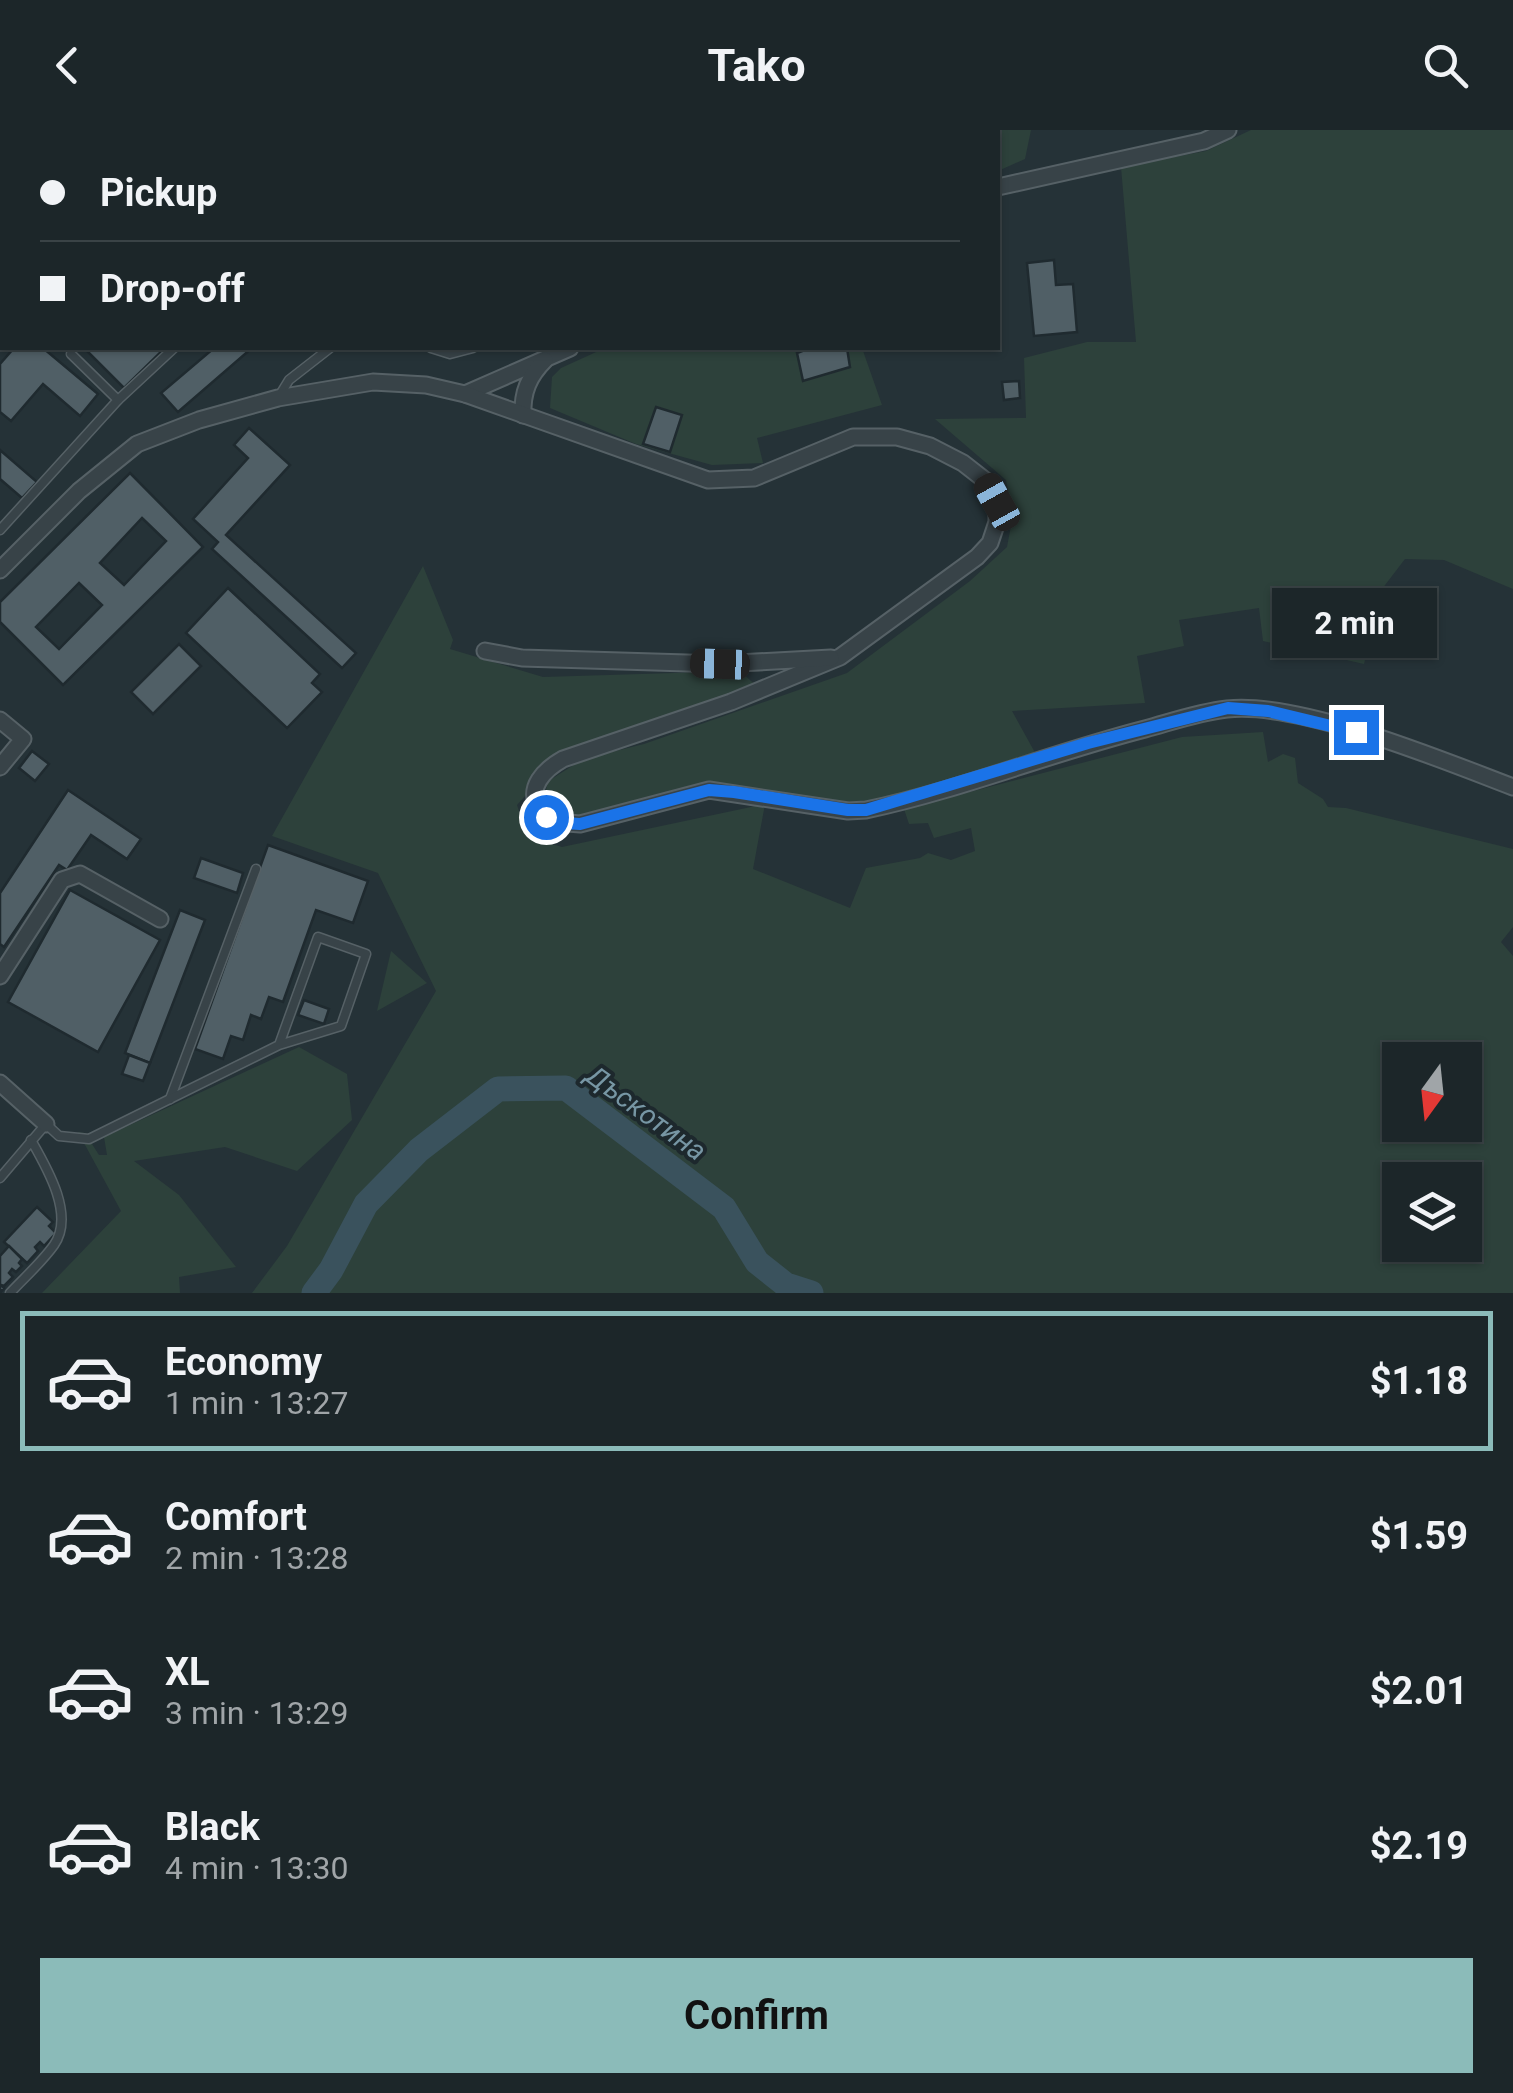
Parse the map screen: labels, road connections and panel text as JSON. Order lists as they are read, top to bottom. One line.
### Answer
{"water":["Дъскотина"],"north":"bottom","page":{"header":"Tako","banner":["Pickup","Drop-off"],"bubble":"2 min","list":[{"name":"Economy","note":"1 min · 13:27","value":"$1.18"},{"name":"Comfort","note":"2 min · 13:28","value":"$1.59"},{"name":"XL","note":"3 min · 13:29","value":"$2.01"},{"name":"Black","note":"4 min · 13:30","value":"$2.19"}],"buttons":"Confirm"}}
